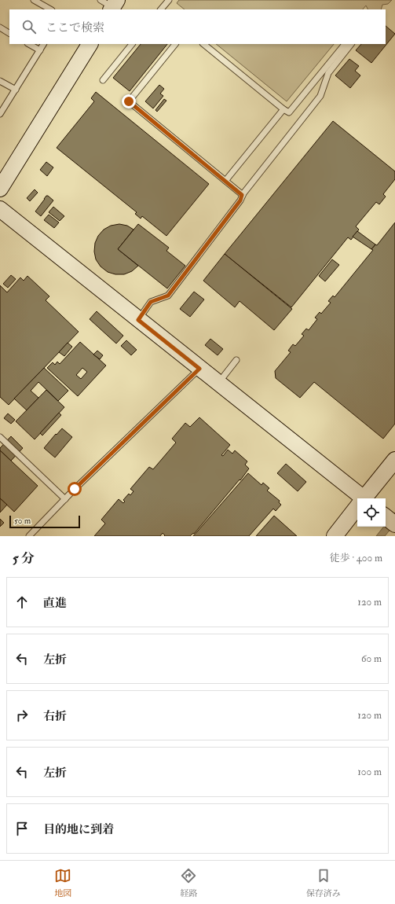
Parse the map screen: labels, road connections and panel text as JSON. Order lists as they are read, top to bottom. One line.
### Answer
{"scale_bar":"50 m","page":{"search":"ここで検索","scale":"50 m","heading":["5 分","徒歩 · 400 m"],"list":[["直進","120 m"],["左折","60 m"],["右折","120 m"],["左折","100 m"],"目的地に到着"],"nav":["地図","経路","保存済み"]}}
